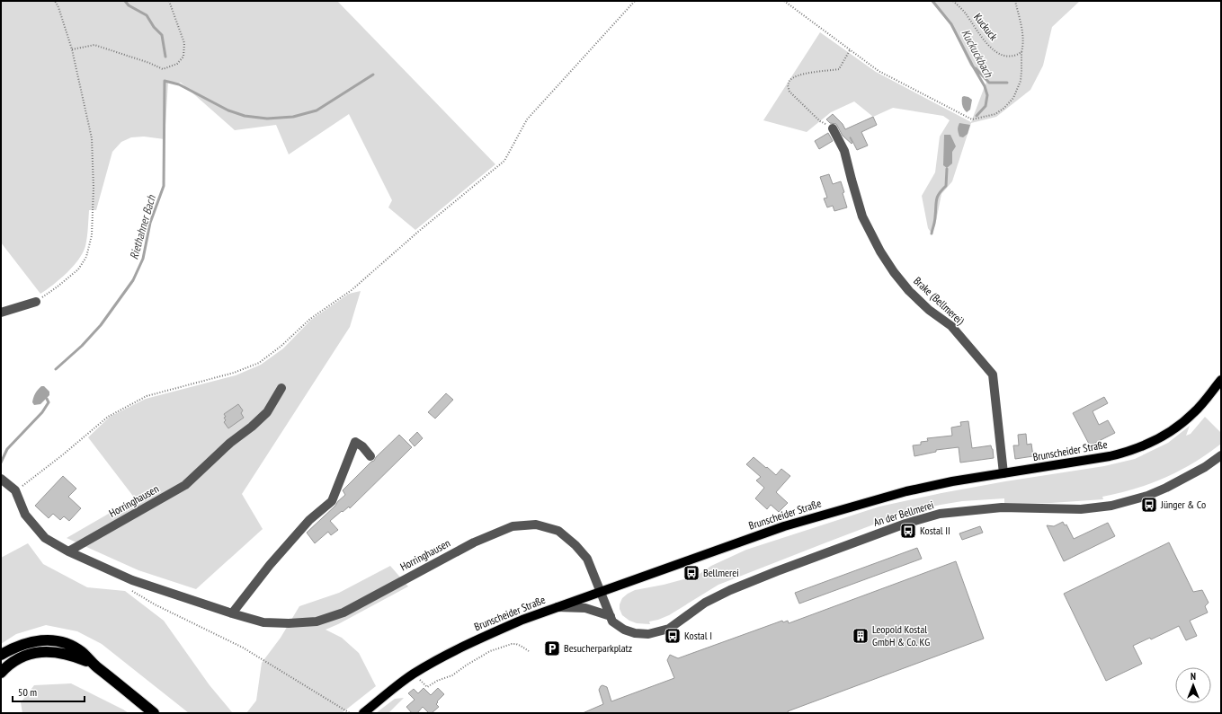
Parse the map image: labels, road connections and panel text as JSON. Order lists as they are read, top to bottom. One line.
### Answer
{"streets":{"main road":["Brunscheider Straße"],"street":["Brake (Bellmerei)","Horringhausen","An der Bellmerei"],"path":["Kuckuck"]},"crossings":[["Brake (Bellmerei)","Brunscheider Straße"],["Brunscheider Straße","Horringhausen"],["Brunscheider Straße","An der Bellmerei"],["Horringhausen","An der Bellmerei"]],"water":["Kuckuckbach","Riethahner Bach"],"places":{"bus stop":["Jünger & Co","Kostal II","Bellmerei","Kostal I"],"building":["Leopold Kostal GmbH & Co. KG"],"parking":["Besucherparkplatz"]},"scale_bar":"50 m","north":"top"}
